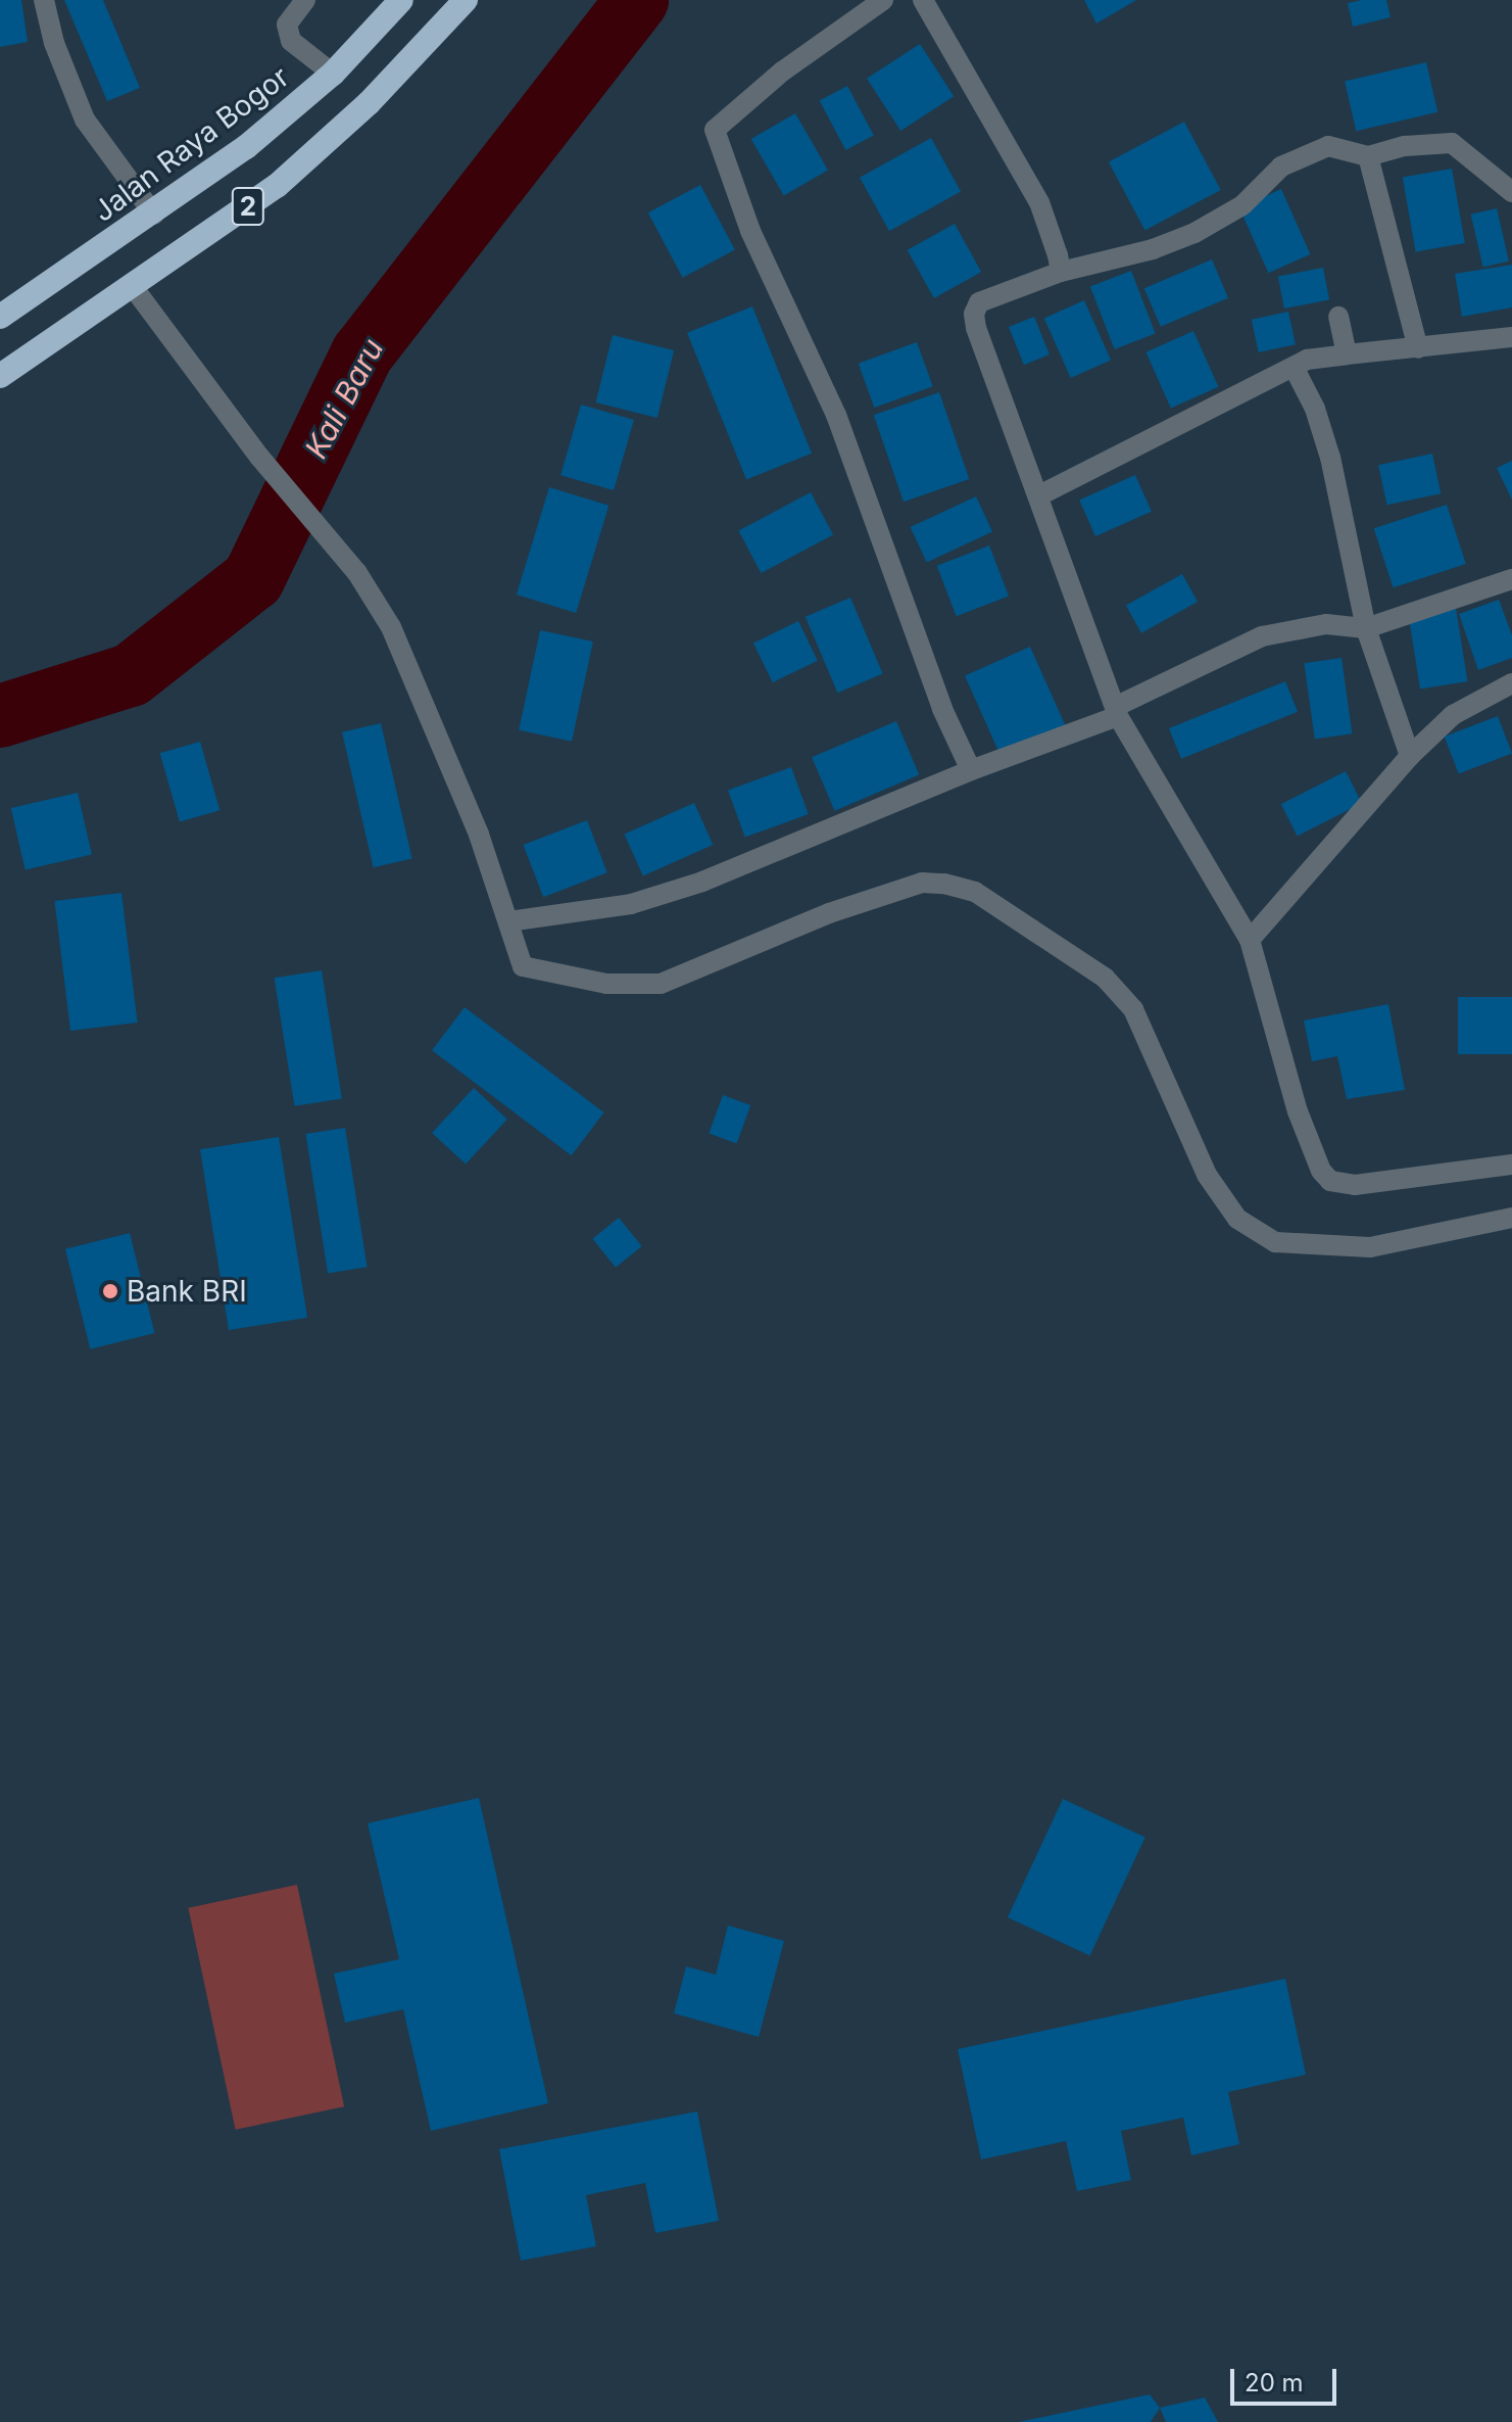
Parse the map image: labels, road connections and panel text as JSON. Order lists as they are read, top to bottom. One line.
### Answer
{"streets":{"highway":["Jalan Raya Bogor","2"]},"water":["Kali Baru"],"places":["Bank BRI"],"scale_bar":"20 m"}
